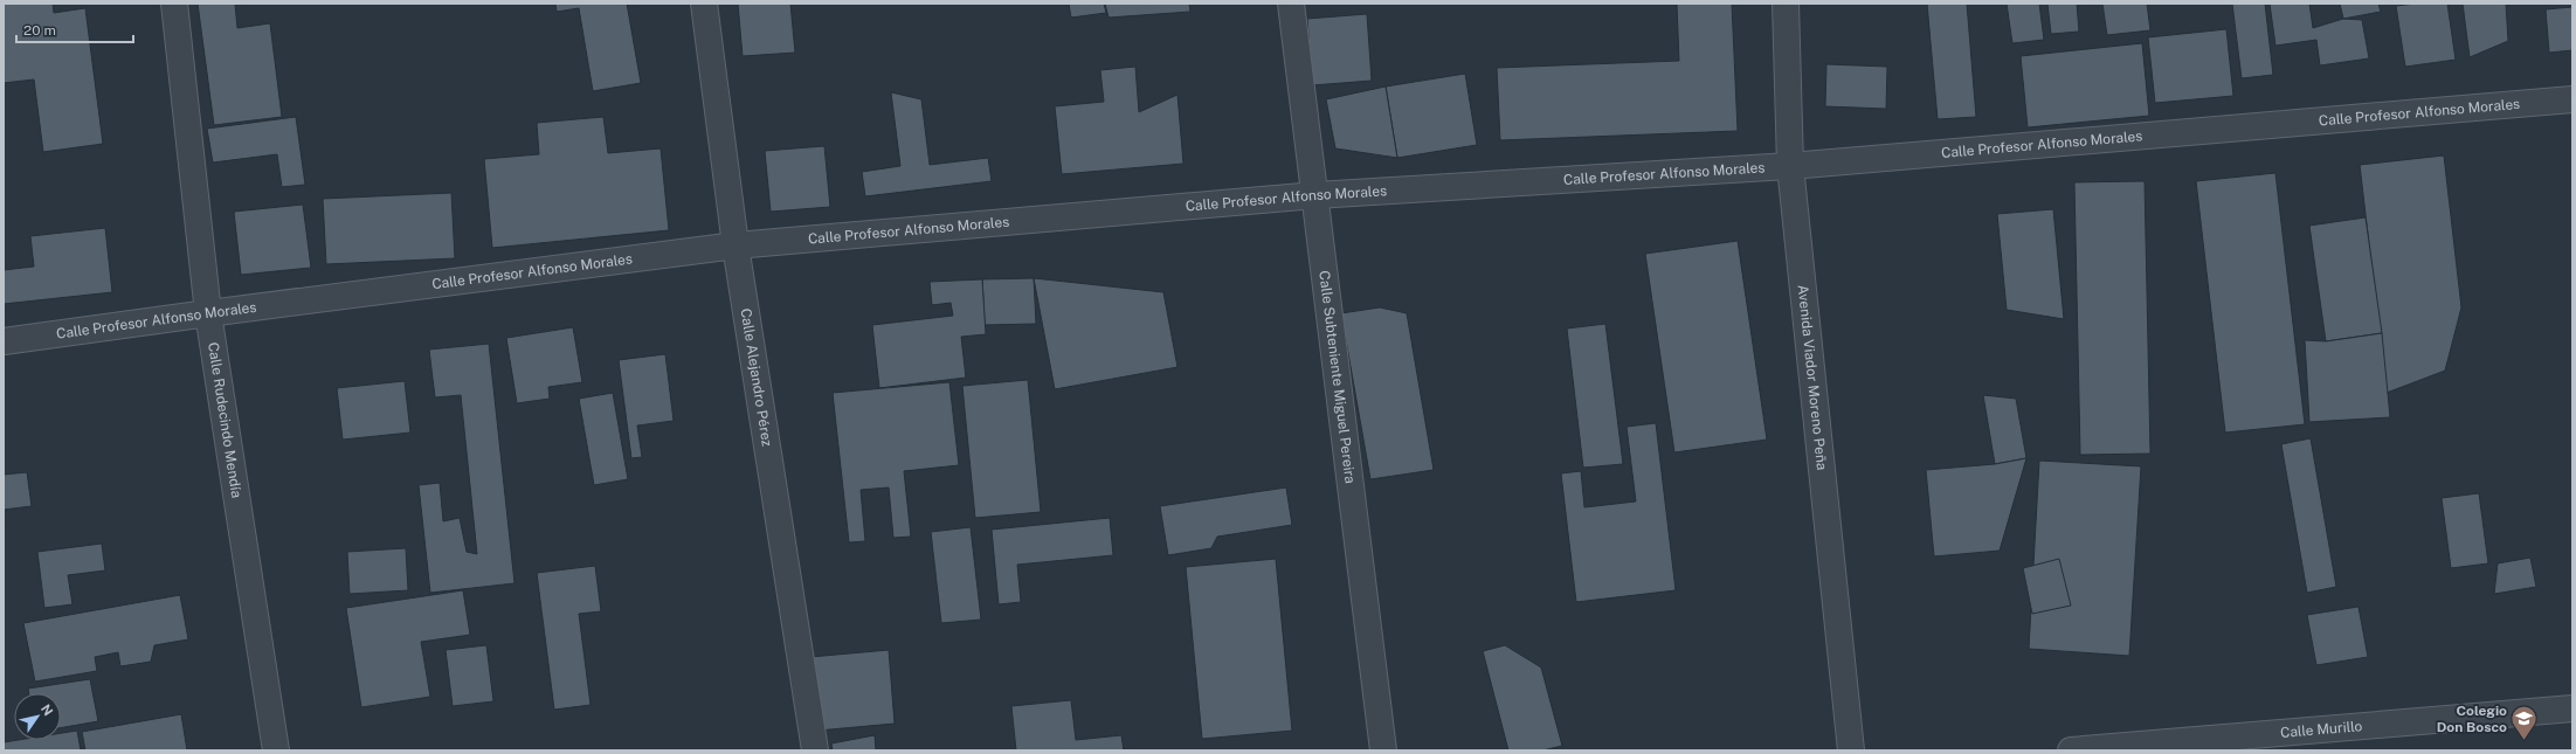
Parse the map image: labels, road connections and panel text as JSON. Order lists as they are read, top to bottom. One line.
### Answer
{"streets":{"street":["Calle Profesor Alfonso Morales","Calle Subteniente Miguel Pereira","Calle Alejandro Pérez","Avenida Viador Moreno Peña","Calle Rudecindo Mendía","Calle Murillo"]},"crossings":[["Calle Profesor Alfonso Morales","Calle Subteniente Miguel Pereira"],["Calle Profesor Alfonso Morales","Calle Alejandro Pérez"],["Calle Profesor Alfonso Morales","Avenida Viador Moreno Peña"],["Calle Profesor Alfonso Morales","Calle Rudecindo Mendía"]],"places":{"school or university":["Colegio Don Bosco"]},"scale_bar":"20 m","north":"top right"}
